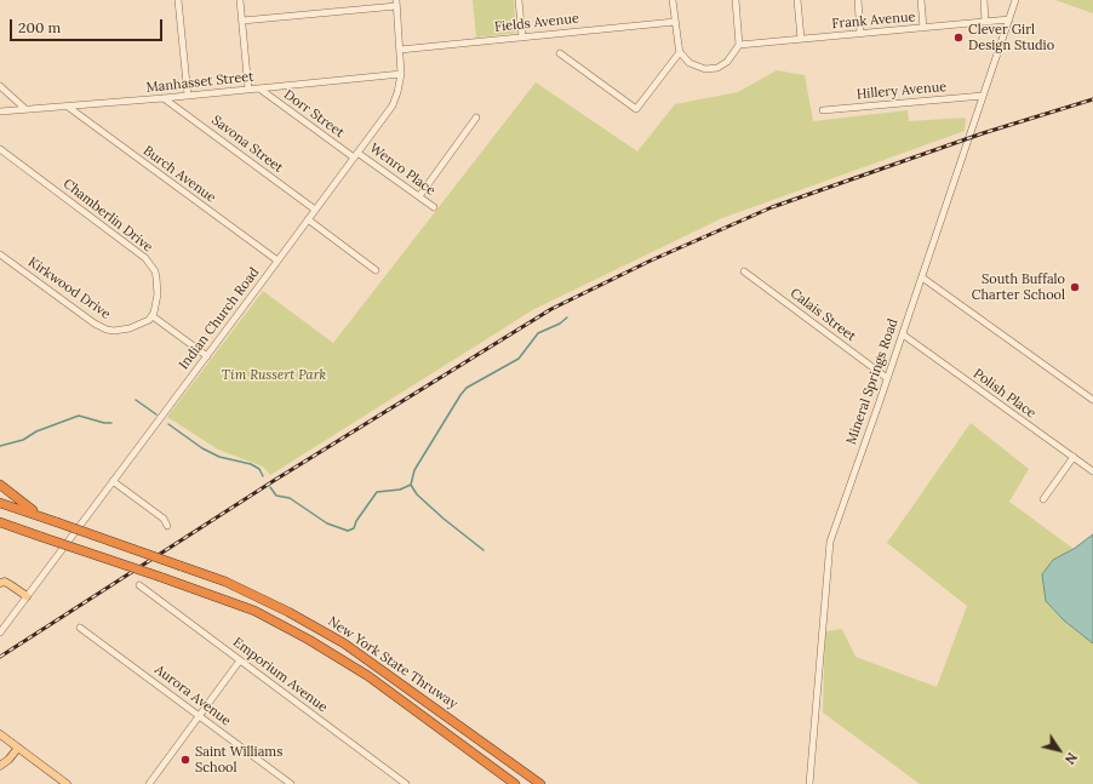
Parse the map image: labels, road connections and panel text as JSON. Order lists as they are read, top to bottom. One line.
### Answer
{"streets":{"highway":["New York State Thruway"],"street":["Frank Avenue","Fields Avenue","Manhasset Street","Hillery Avenue","Dorr Street","Savona Street","Wenro Place","Burch Avenue","Chamberlin Drive","Kirkwood Drive","Calais Street","Indian Church Road","Mineral Springs Road","Polish Place","Emporium Avenue","Aurora Avenue"]},"crossings":[["Frank Avenue","Mineral Springs Road"],["Fields Avenue","Indian Church Road"],["Manhasset Street","Dorr Street"],["Manhasset Street","Savona Street"],["Manhasset Street","Burch Avenue"],["Manhasset Street","Indian Church Road"],["Hillery Avenue","Mineral Springs Road"],["Dorr Street","Wenro Place"],["Dorr Street","Indian Church Road"],["Savona Street","Indian Church Road"],["Wenro Place","Indian Church Road"],["Burch Avenue","Indian Church Road"],["Chamberlin Drive","Kirkwood Drive"],["Calais Street","Mineral Springs Road"],["Mineral Springs Road","Polish Place"]],"parks":["Tim Russert Park"],"places":["Clever Girl Design Studio","South Buffalo Charter School","Saint Williams School"],"scale_bar":"200 m","north":"bottom right"}
